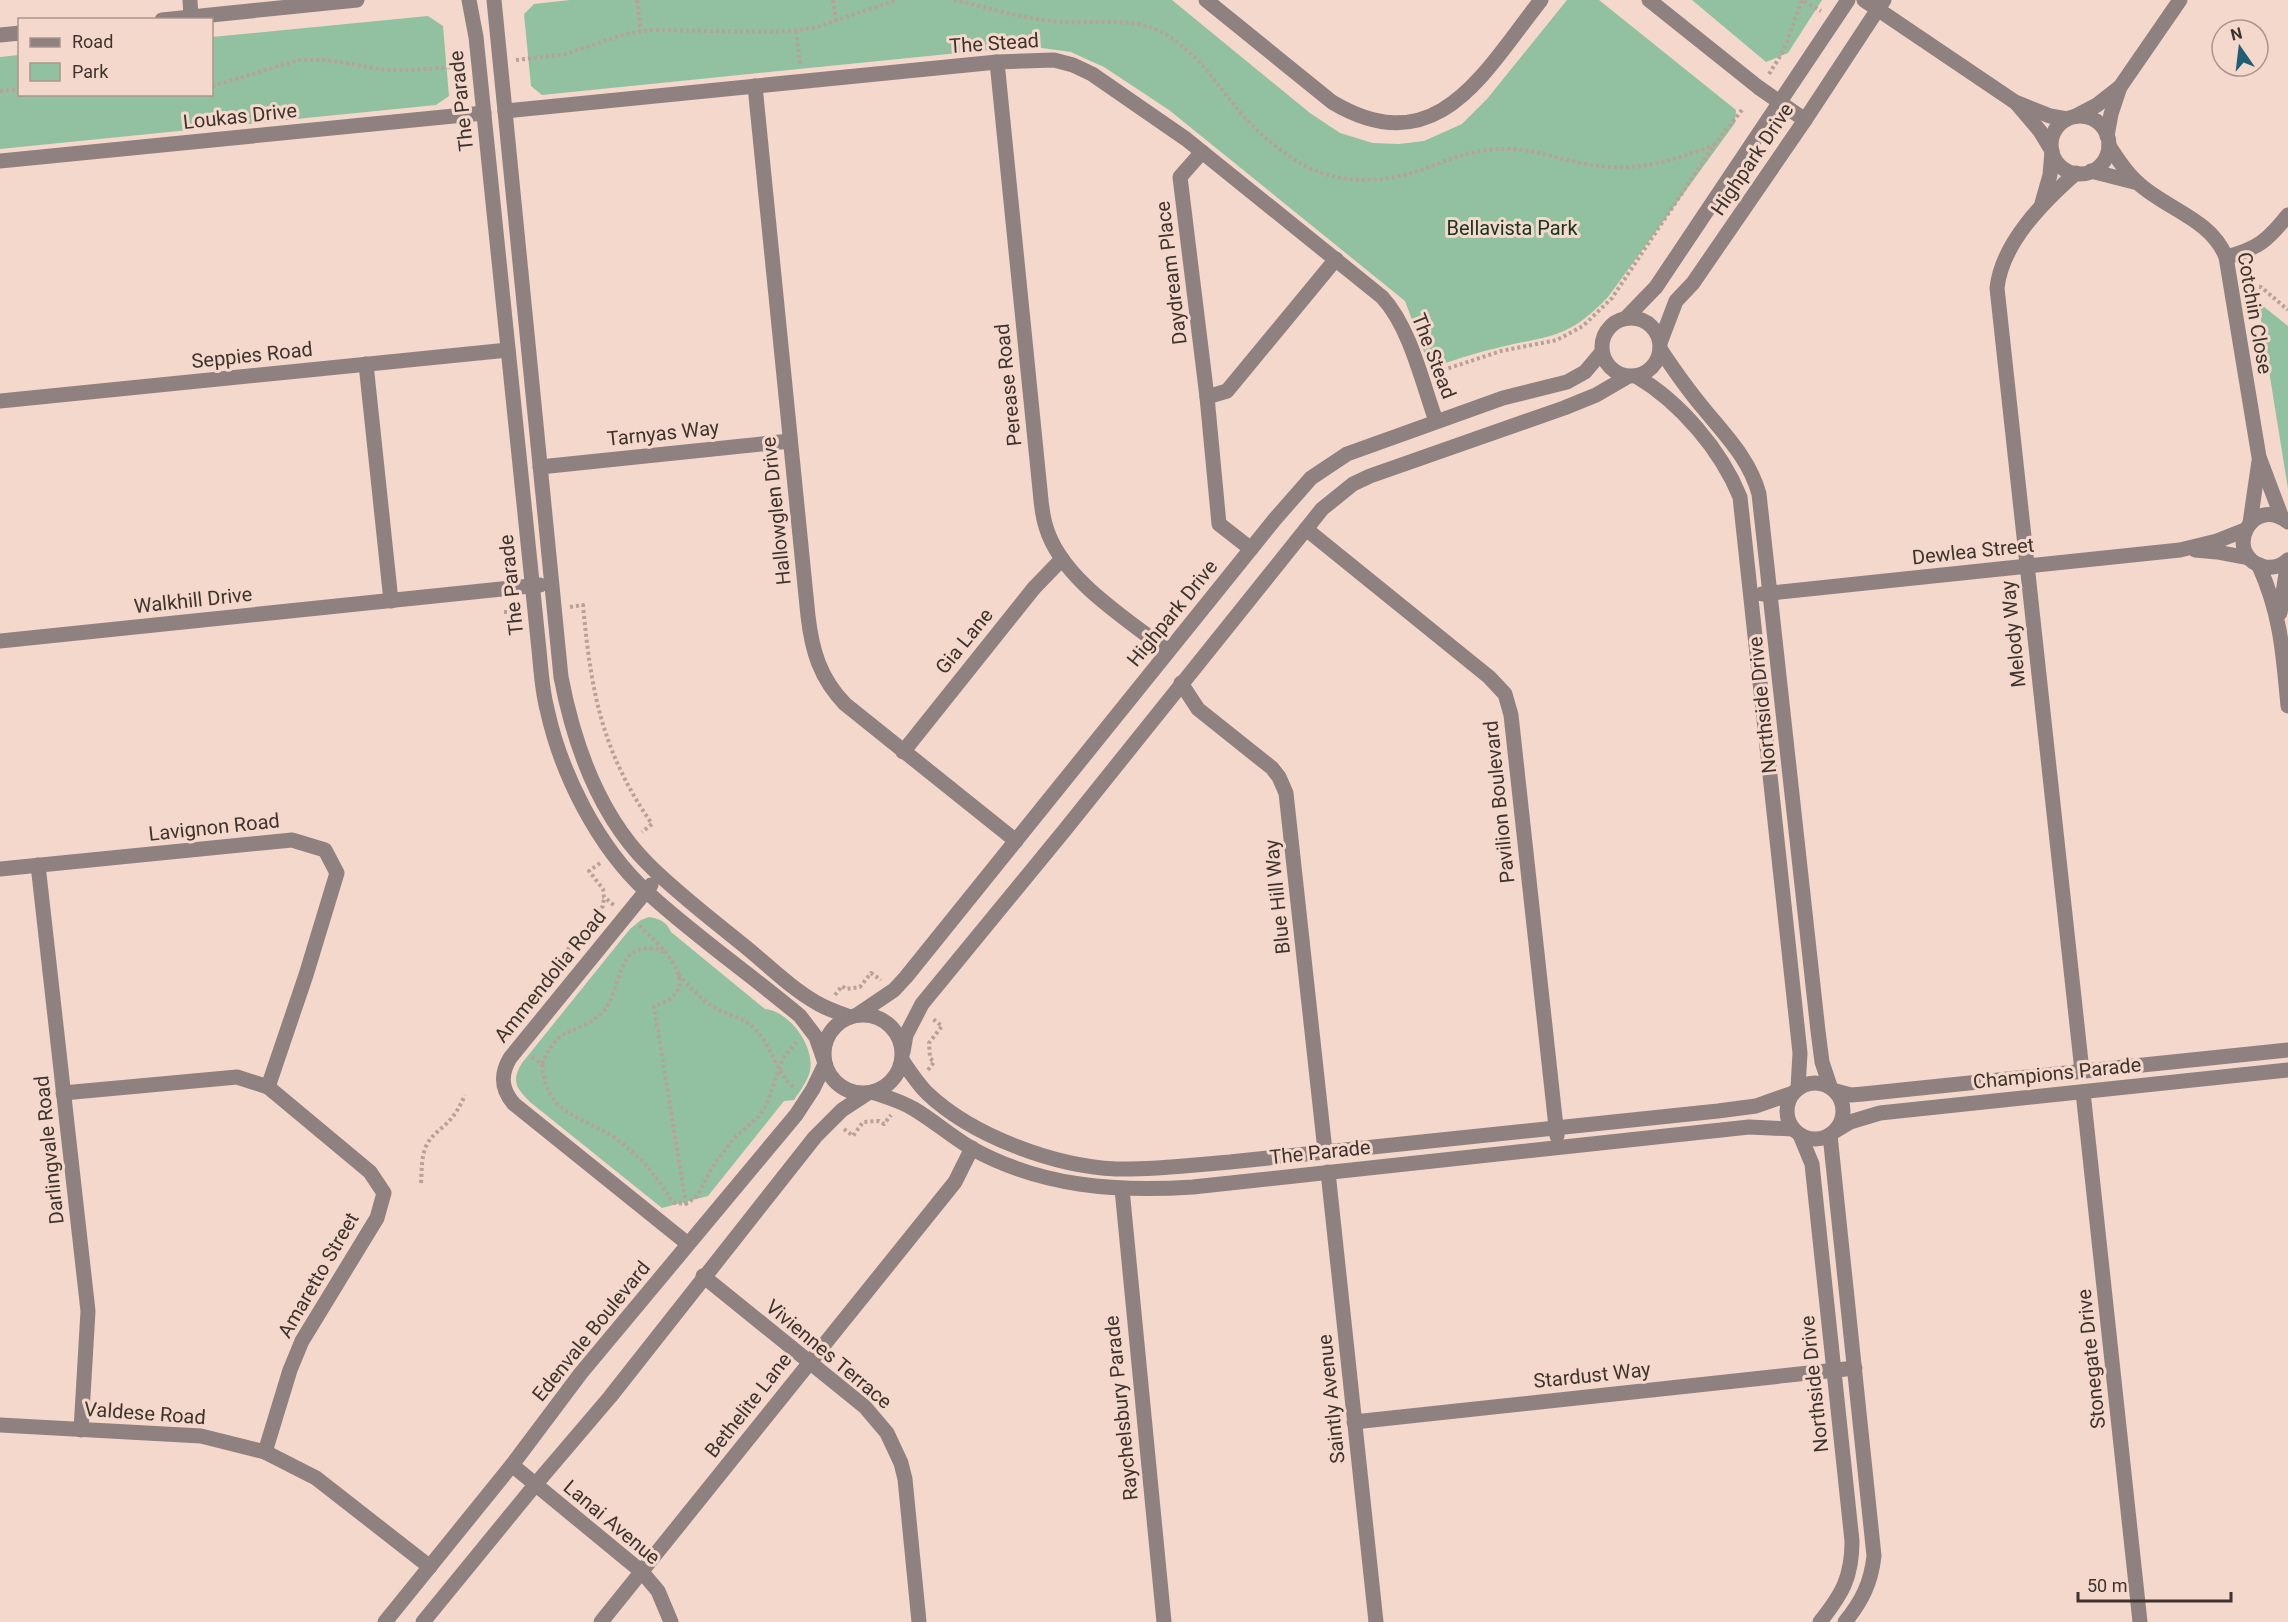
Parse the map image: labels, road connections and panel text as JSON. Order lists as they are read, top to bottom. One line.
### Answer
{"streets":{"street":["The Stead","The Parade","Loukas Drive","Highpark Drive","Daydream Place","Cotchin Close","Seppies Road","Perease Road","Tarnyas Way","Hallowglen Drive","Dewlea Street","Walkhill Drive","Melody Way","Gia Lane","Northside Drive","Pavilion Boulevard","Lavignon Road","Blue Hill Way","Ammendolia Road","Champions Parade","Darlingvale Road","Amaretto Street","Edenvale Boulevard","Viviennes Terrace","Stonegate Drive","Stardust Way","Saintly Avenue","Bethelite Lane","Raychelsbury Parade","Valdese Road","Lanai Avenue"]},"crossings":[["The Stead","The Parade"],["The Stead","Highpark Drive"],["The Stead","Daydream Place"],["The Stead","Perease Road"],["The Stead","Hallowglen Drive"],["The Parade","Loukas Drive"],["The Parade","Highpark Drive"],["The Parade","Seppies Road"],["The Parade","Tarnyas Way"],["The Parade","Walkhill Drive"],["The Parade","Northside Drive"],["The Parade","Pavilion Boulevard"],["The Parade","Blue Hill Way"],["The Parade","Ammendolia Road"],["The Parade","Champions Parade"],["The Parade","Edenvale Boulevard"],["The Parade","Saintly Avenue"],["The Parade","Bethelite Lane"],["The Parade","Raychelsbury Parade"],["Highpark Drive","Daydream Place"],["Highpark Drive","Perease Road"],["Highpark Drive","Hallowglen Drive"],["Highpark Drive","Northside Drive"],["Highpark Drive","Edenvale Boulevard"],["Cotchin Close","Dewlea Street"],["Cotchin Close","Melody Way"],["Perease Road","Gia Lane"],["Tarnyas Way","Hallowglen Drive"],["Hallowglen Drive","Gia Lane"],["Dewlea Street","Melody Way"],["Dewlea Street","Northside Drive"],["Melody Way","Champions Parade"],["Northside Drive","Champions Parade"],["Northside Drive","Stardust Way"],["Lavignon Road","Darlingvale Road"],["Lavignon Road","Amaretto Street"],["Ammendolia Road","Edenvale Boulevard"],["Champions Parade","Stonegate Drive"],["Darlingvale Road","Amaretto Street"],["Darlingvale Road","Valdese Road"],["Amaretto Street","Valdese Road"],["Edenvale Boulevard","Valdese Road"],["Edenvale Boulevard","Lanai Avenue"],["Viviennes Terrace","Bethelite Lane"],["Stardust Way","Saintly Avenue"],["Bethelite Lane","Lanai Avenue"]],"parks":["Bellavista Park"],"legend":["Road","Park"],"scale_bar":"50 m","north":"top"}
